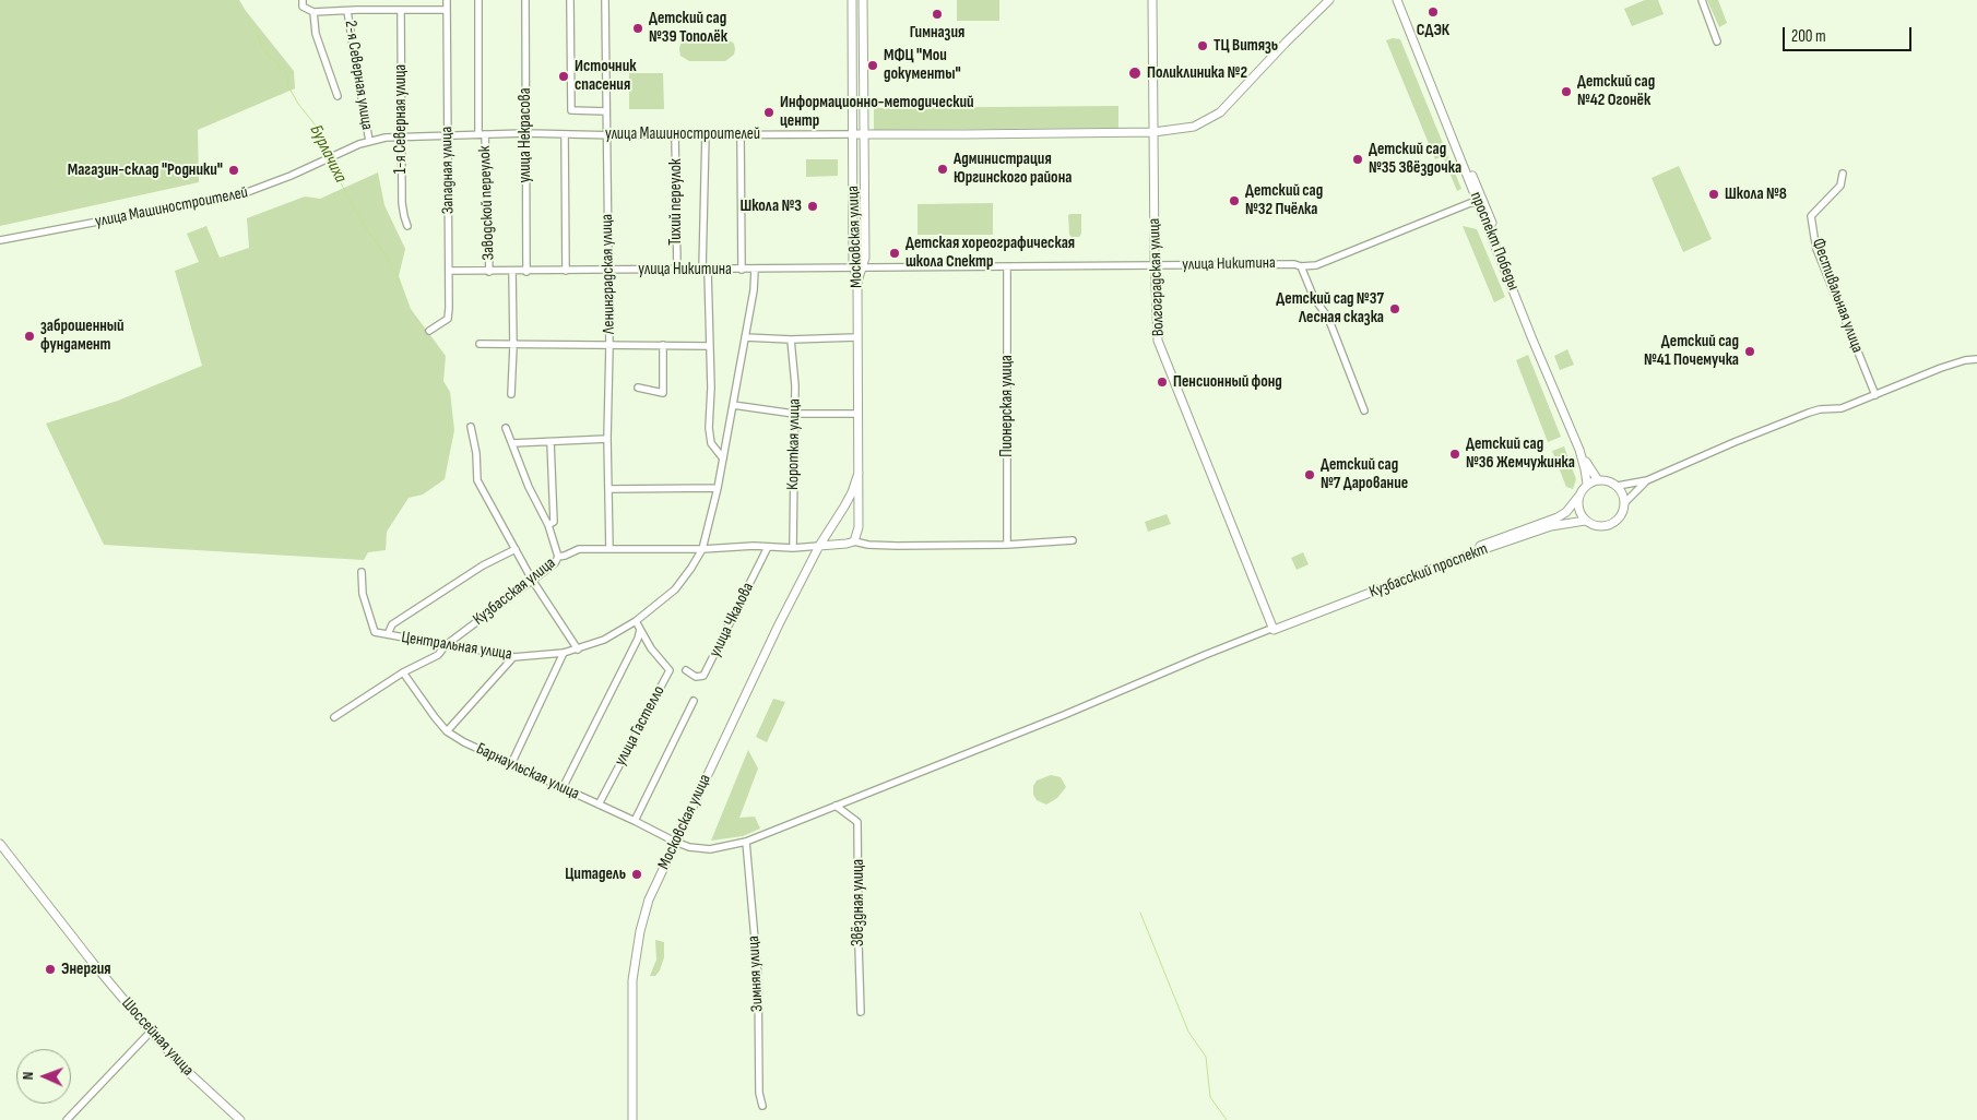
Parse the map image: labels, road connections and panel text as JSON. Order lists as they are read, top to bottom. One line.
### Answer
{"streets":{"main road":["улица Машиностроителей","Московская улица","проспект Победы","Волгоградская улица","Кузбасский проспект","Шоссейная улица"],"street":["2-я Северная улица","1-я Северная улица","улица Некрасова","Западная улица","Тихий переулок","Заводской переулок","улица Никитина","Ленинградская улица","Фестивальная улица","Пионерская улица","Короткая улица","Кузбасская улица","улица Чкалова","Центральная улица","улица Гастелло","Барнаульская улица","Звёздная улица","Зимняя улица"]},"crossings":[["2-я Северная улица","улица Машиностроителей"],["1-я Северная улица","улица Машиностроителей"],["улица Машиностроителей","улица Некрасова"],["улица Машиностроителей","Западная улица"],["улица Машиностроителей","Тихий переулок"],["улица Машиностроителей","Заводской переулок"],["улица Машиностроителей","Московская улица"],["улица Машиностроителей","Ленинградская улица"],["улица Машиностроителей","Волгоградская улица"],["улица Некрасова","улица Никитина"],["Западная улица","улица Никитина"],["Тихий переулок","улица Никитина"],["Заводской переулок","улица Никитина"],["Московская улица","улица Никитина"],["Московская улица","Кузбасская улица"],["Московская улица","Барнаульская улица"],["проспект Победы","улица Никитина"],["проспект Победы","Кузбасский проспект"],["улица Никитина","Ленинградская улица"],["улица Никитина","Волгоградская улица"],["улица Никитина","Пионерская улица"],["улица Никитина","Центральная улица"],["Ленинградская улица","Кузбасская улица"],["Волгоградская улица","Кузбасский проспект"],["Волгоградская улица","Барнаульская улица"],["Короткая улица","Кузбасская улица"],["Кузбасский проспект","Барнаульская улица"],["Кузбасская улица","улица Чкалова"],["Кузбасская улица","Центральная улица"],["Кузбасская улица","Барнаульская улица"],["Центральная улица","улица Гастелло"],["улица Гастелло","Барнаульская улица"],["Барнаульская улица","Звёздная улица"],["Барнаульская улица","Зимняя улица"]],"water":["Бурлачиха"],"places":["СДЭК","Гимназия","Детский сад №39 Тополёк","ТЦ Витязь","МФЦ \"Мои документы\"","Поликлиника №2","Источник спасения","Детский сад №42 Огонёк","Информационно-методический центр","Детский сад №35 Звёздочка","Администрация Юргинского района","Магазин-склад \"Родники\"","Школа №8","Детский сад №32 Пчёлка","Школа №3","Детская хореографическая школа Спектр","Детский сад №37 Лесная сказка","заброшенный фундамент","Детский сад №41 Почемучка","Пенсионный фонд","Детский сад №36 Жемчужинка","Детский сад №7 Дарование","Цитадель","Энергия"],"scale_bar":"200 m","north":"left"}
